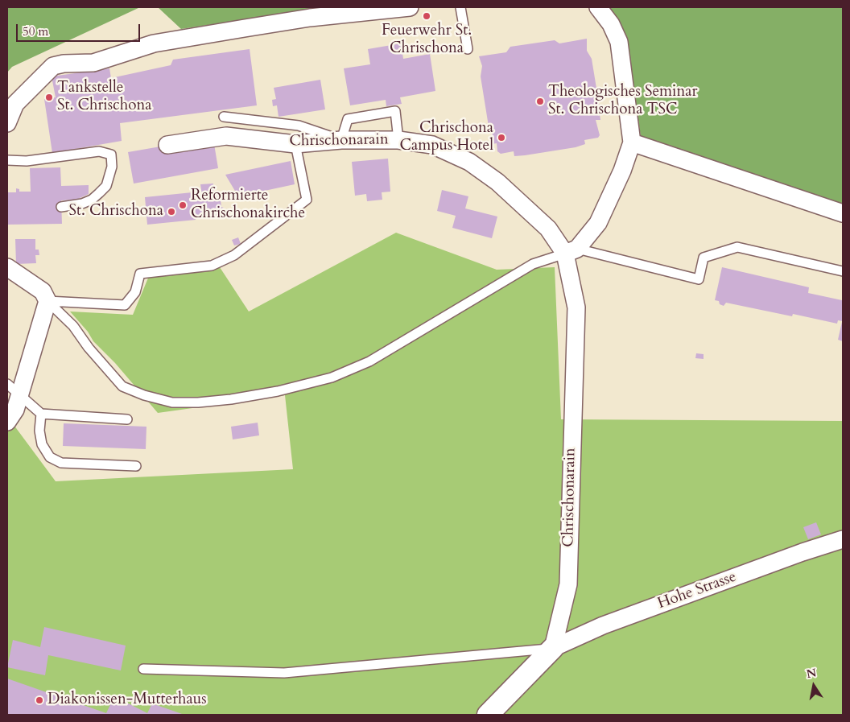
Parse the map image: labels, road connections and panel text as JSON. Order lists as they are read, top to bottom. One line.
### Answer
{"streets":{"street":["Chrischonarain","Hohe Strasse"]},"crossings":[["Chrischonarain","Hohe Strasse"]],"places":["Feuerwehr St. Chrischona","Tankstelle St. Chrischona","Theologisches Seminar St. Chrischona TSC","Chrischona Campus Hotel","Reformierte Chrischonakirche","St. Chrischona","Diakonissen-Mutterhaus"],"scale_bar":"50 m","north":"top"}
